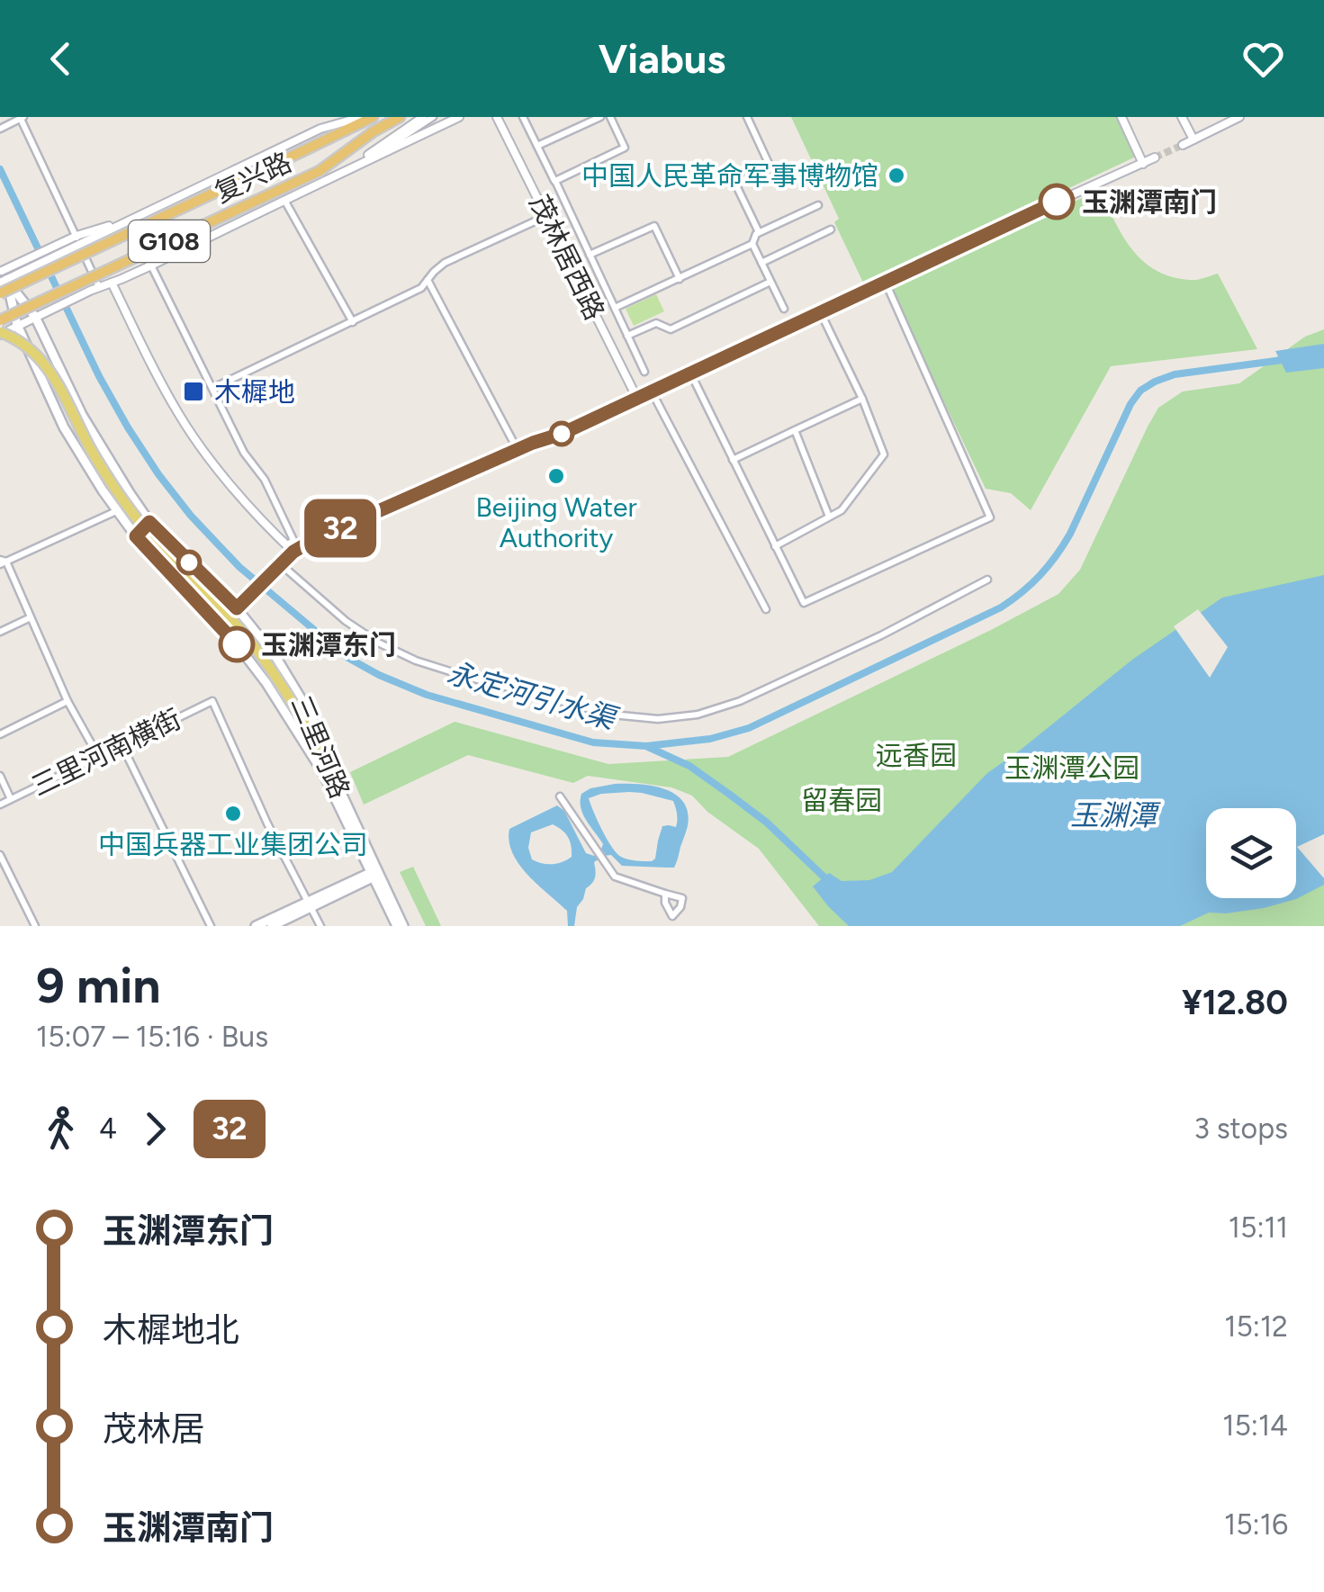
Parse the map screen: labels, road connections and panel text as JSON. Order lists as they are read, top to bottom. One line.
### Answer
{"streets":{"highway":["复兴路","G108"],"main road":["三里河路"],"street":["茂林居西路","三里河南横街"]},"crossings":[["复兴路","三里河路"]],"water":["永定河引水渠","玉渊潭"],"parks":["远香园","玉渊潭公园","留春园"],"places":{"other":["中国人民革命军事博物馆","玉渊潭南门","Beijing Water Authority","玉渊潭东门","中国兵器工业集团公司"],"transit":["木樨地"]},"lines":["bus line 32"],"page":{"header":"Viabus","on_map":"32","heading":["9 min","15:07 – 15:16 · Bus","¥12.80"],"legs":["4","32","3 stops"],"list":[{"name":"玉渊潭东门","value":"15:11"},{"name":"木樨地北","value":"15:12"},{"name":"茂林居","value":"15:14"},{"name":"玉渊潭南门","value":"15:16"}]}}
